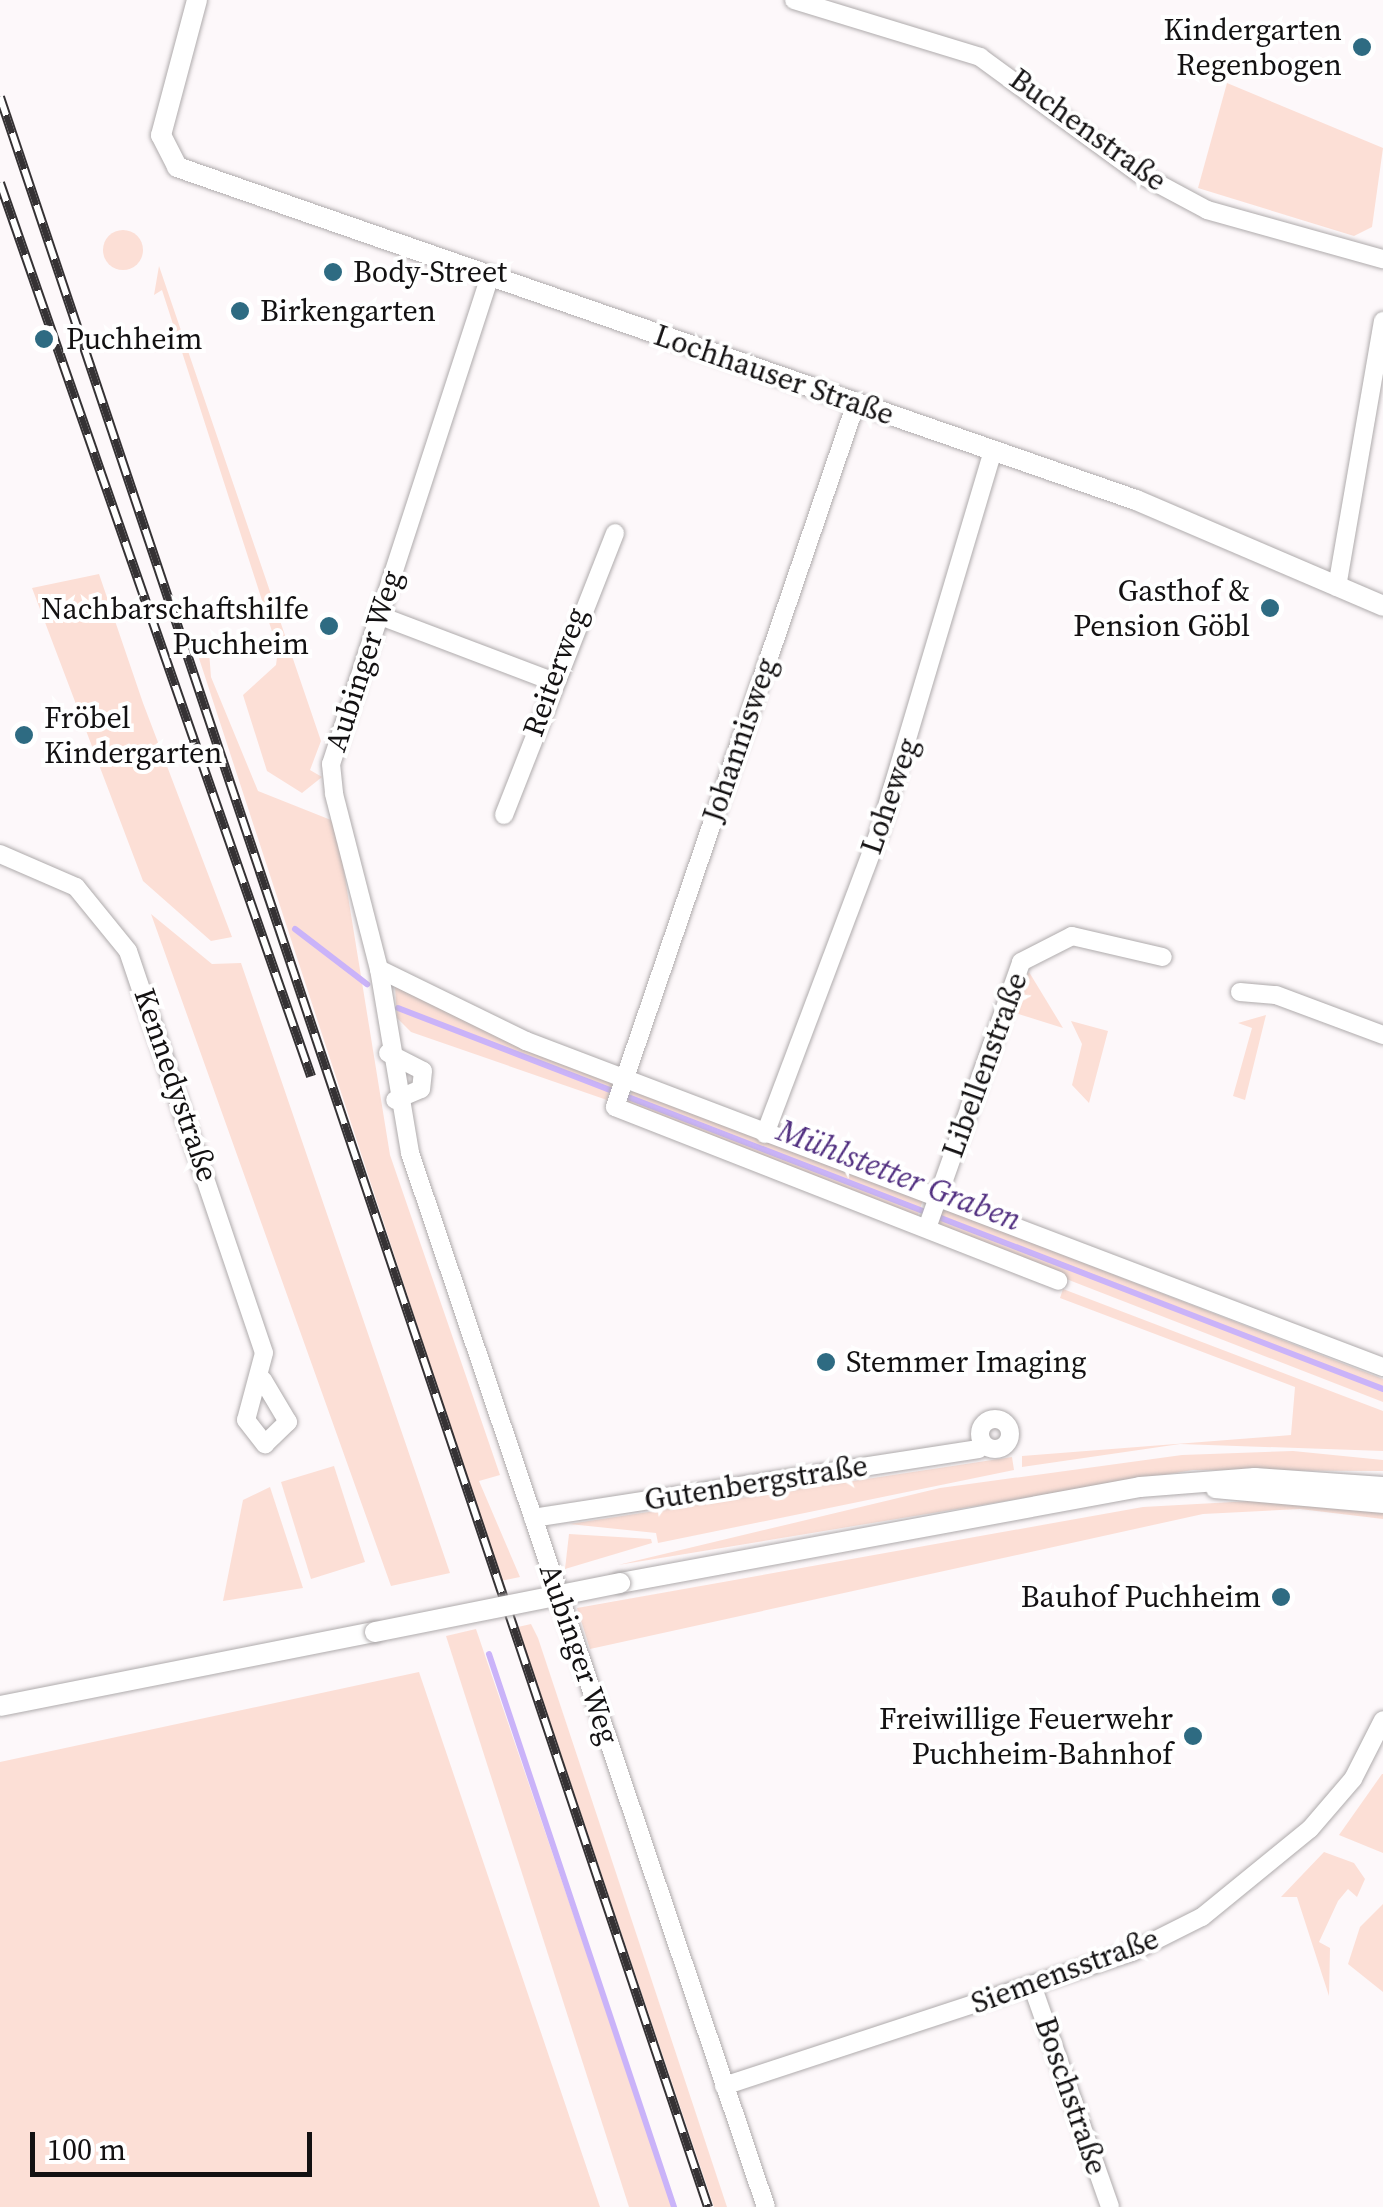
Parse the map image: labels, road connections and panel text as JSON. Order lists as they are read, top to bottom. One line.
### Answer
{"streets":{"street":["Buchenstraße","Lochhauser Straße","Aubinger Weg","Reiterweg","Johannisweg","Loheweg","Libellenstraße","Kennedystraße","Gutenbergstraße","Siemensstraße","Boschstraße"]},"crossings":[["Lochhauser Straße","Aubinger Weg"],["Lochhauser Straße","Johannisweg"],["Lochhauser Straße","Loheweg"],["Aubinger Weg","Gutenbergstraße"],["Aubinger Weg","Siemensstraße"],["Siemensstraße","Boschstraße"]],"water":["Mühlstetter Graben"],"places":["Kindergarten Regenbogen","Body-Street","Birkengarten","Puchheim","Gasthof & Pension Göbl","Nachbarschaftshilfe Puchheim","Fröbel Kindergarten","Stemmer Imaging","Bauhof Puchheim","Freiwillige Feuerwehr Puchheim-Bahnhof"],"scale_bar":"100 m"}
